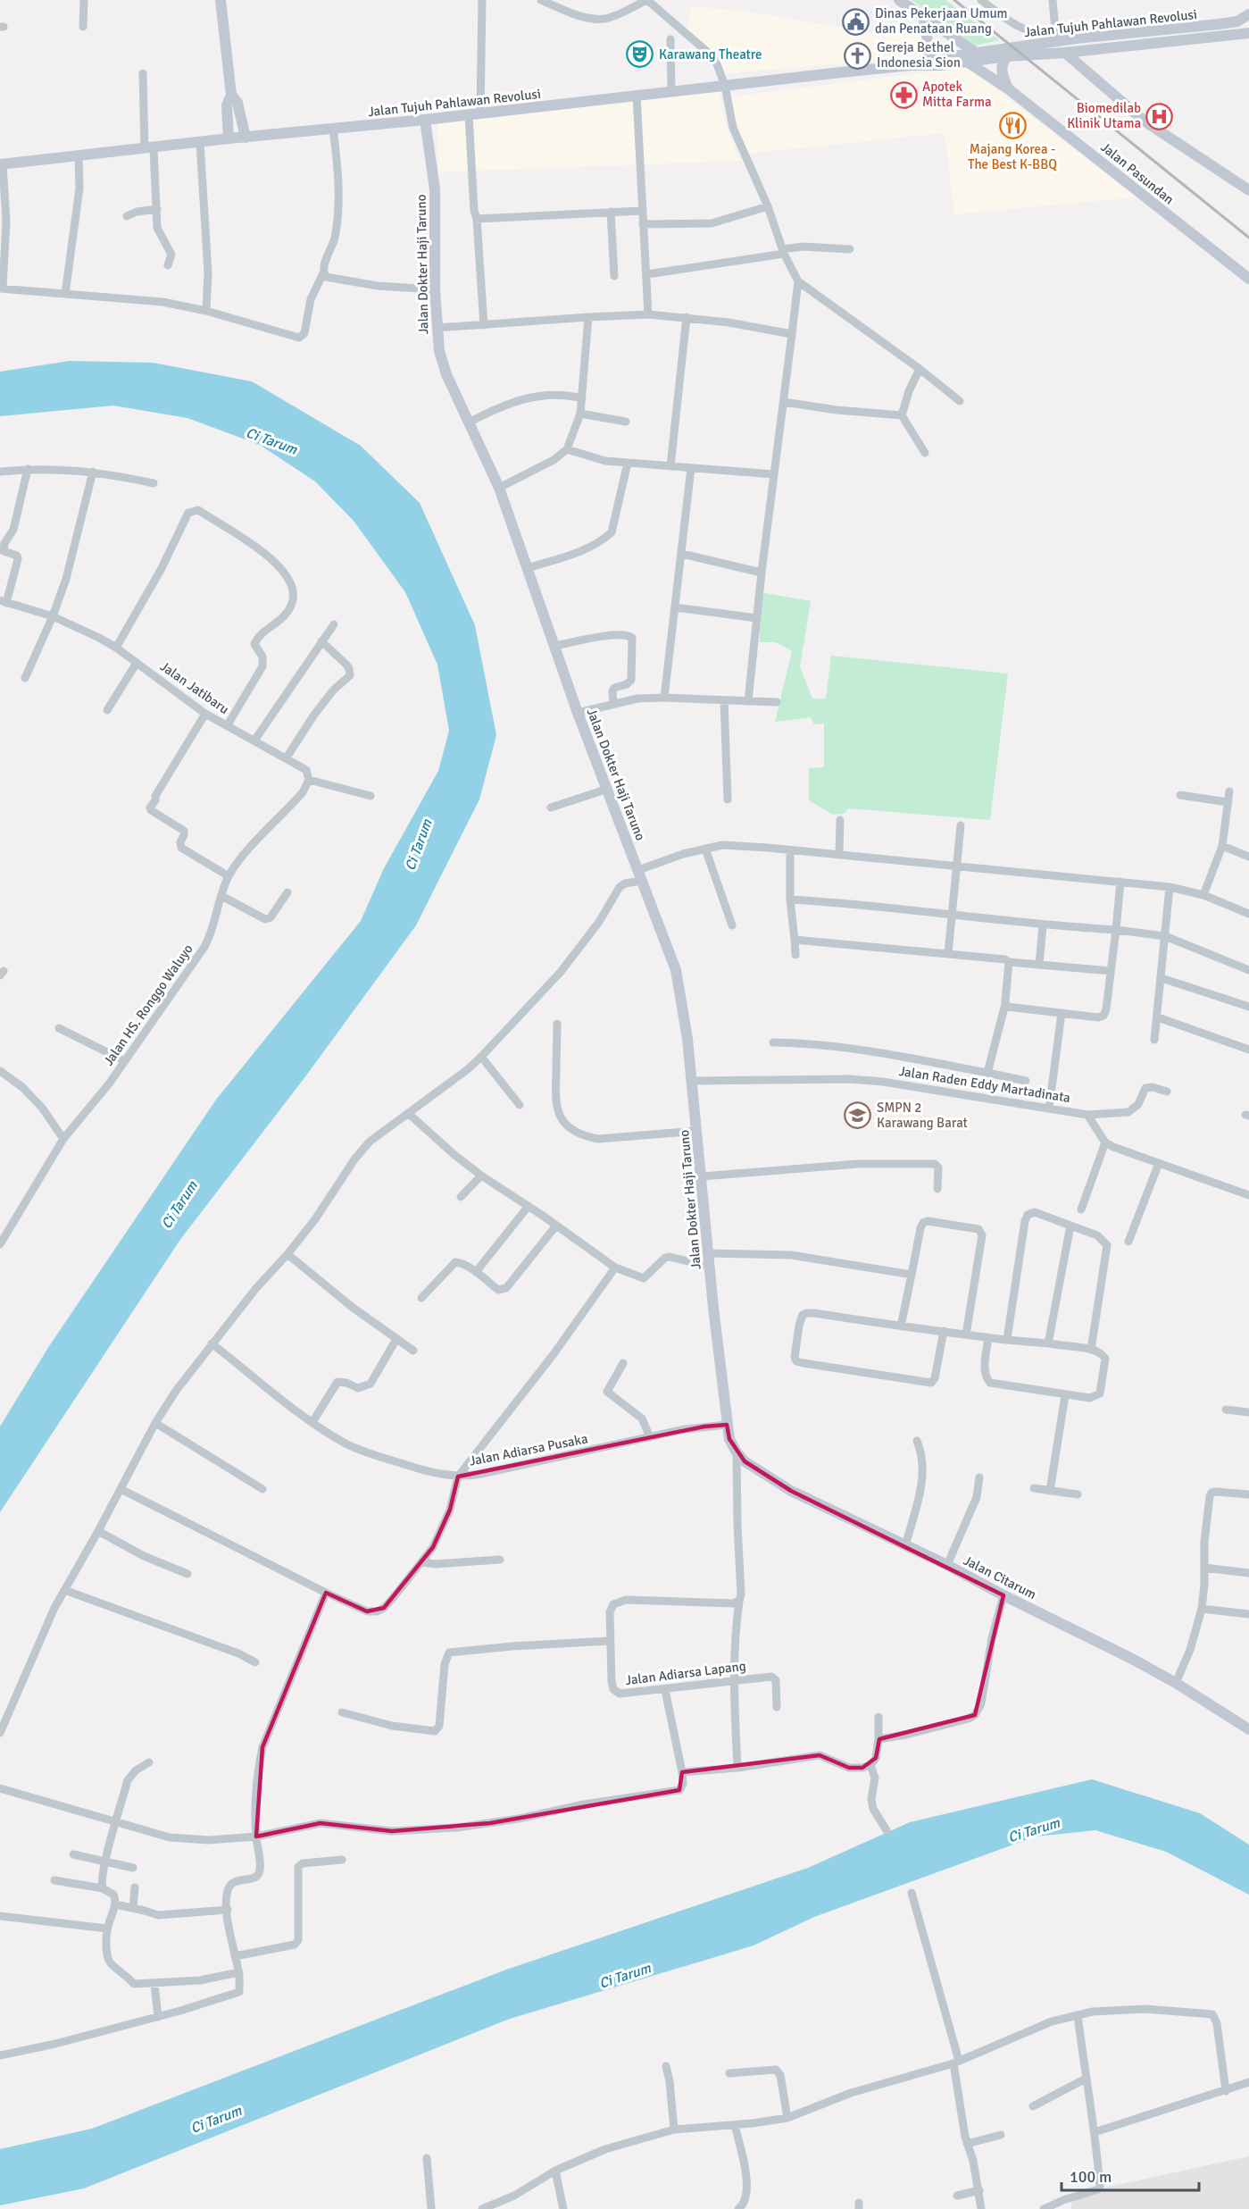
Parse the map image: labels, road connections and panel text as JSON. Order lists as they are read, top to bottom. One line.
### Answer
{"streets":{"street":["Jalan Tujuh Pahlawan Revolusi","Jalan Pasundan","Jalan Dokter Haji Taruno","Jalan Jatibaru","Jalan HS. Ronggo Waluyo","Jalan Raden Eddy Martadinata","Jalan Adiarsa Pusaka","Jalan Citarum","Jalan Adiarsa Lapang"]},"crossings":[["Jalan Tujuh Pahlawan Revolusi","Jalan Pasundan"],["Jalan Tujuh Pahlawan Revolusi","Jalan Dokter Haji Taruno"],["Jalan Dokter Haji Taruno","Jalan Raden Eddy Martadinata"],["Jalan Dokter Haji Taruno","Jalan Adiarsa Pusaka"],["Jalan Dokter Haji Taruno","Jalan Citarum"],["Jalan Jatibaru","Jalan HS. Ronggo Waluyo"]],"water":["Ci Tarum"],"places":{"public building":["Dinas Pekerjaan Umum dan Penataan Ruang"],"theatre":["Karawang Theatre"],"church":["Gereja Bethel Indonesia Sion"],"pharmacy":["Apotek Mitta Farma"],"hospital":["Biomedilab Klinik Utama"],"restaurant":["Majang Korea - The Best K-BBQ"],"school or university":["SMPN 2 Karawang Barat"]},"scale_bar":"100 m"}
